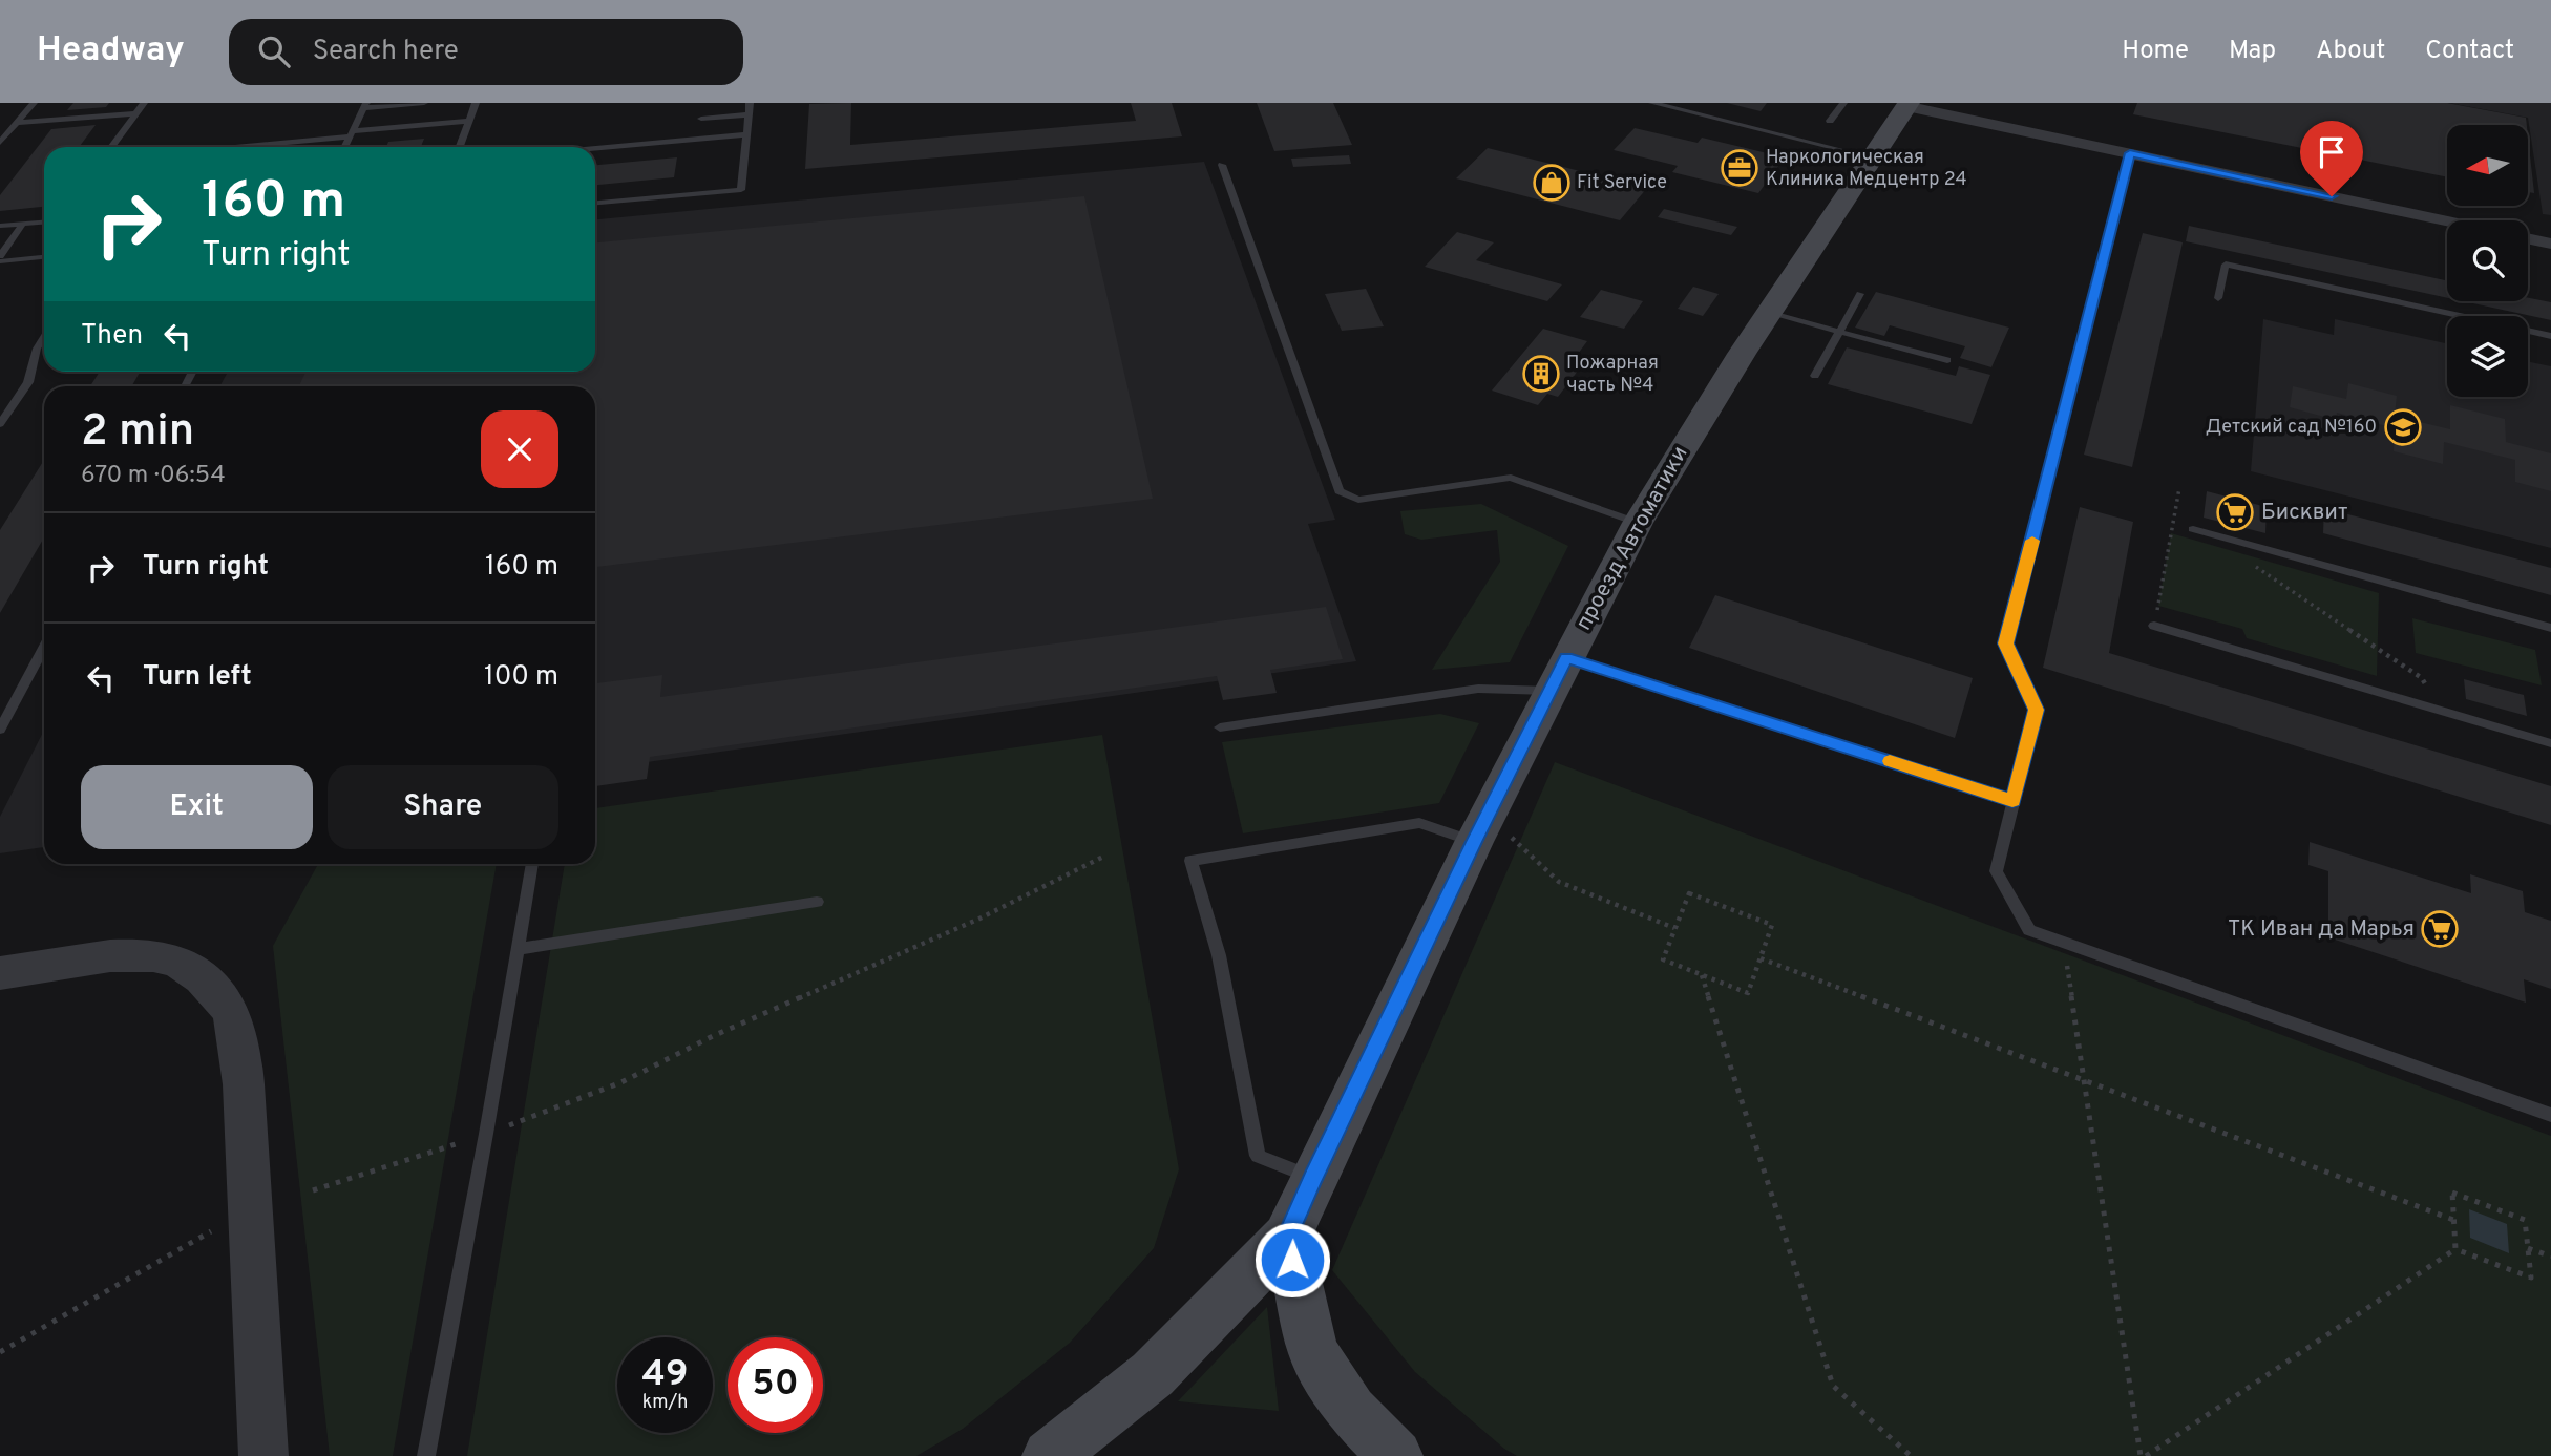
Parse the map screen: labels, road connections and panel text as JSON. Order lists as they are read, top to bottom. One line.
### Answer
{"streets":{"main road":["проезд Автоматики"]},"places":{"office":["Наркологическая Клиника Медцентр 24"],"shop":["Fit Service"],"building":["Пожарная часть №4"],"school or university":["Детский сад №160"],"supermarket":["Бисквит","ТК Иван да Марья"]},"north":"left","page":{"header":"Headway","search":"Search here","nav":["Home","Map","About","Contact"],"turn":["160 m","Turn right"],"then":"Then","heading":["2 min","670 m · 06:54"],"list":[{"name":"Turn right","value":"160 m"},{"name":"Turn left","value":"100 m"}],"buttons":["Exit","Share"],"speed":"49 km/h","limit":"50"}}
